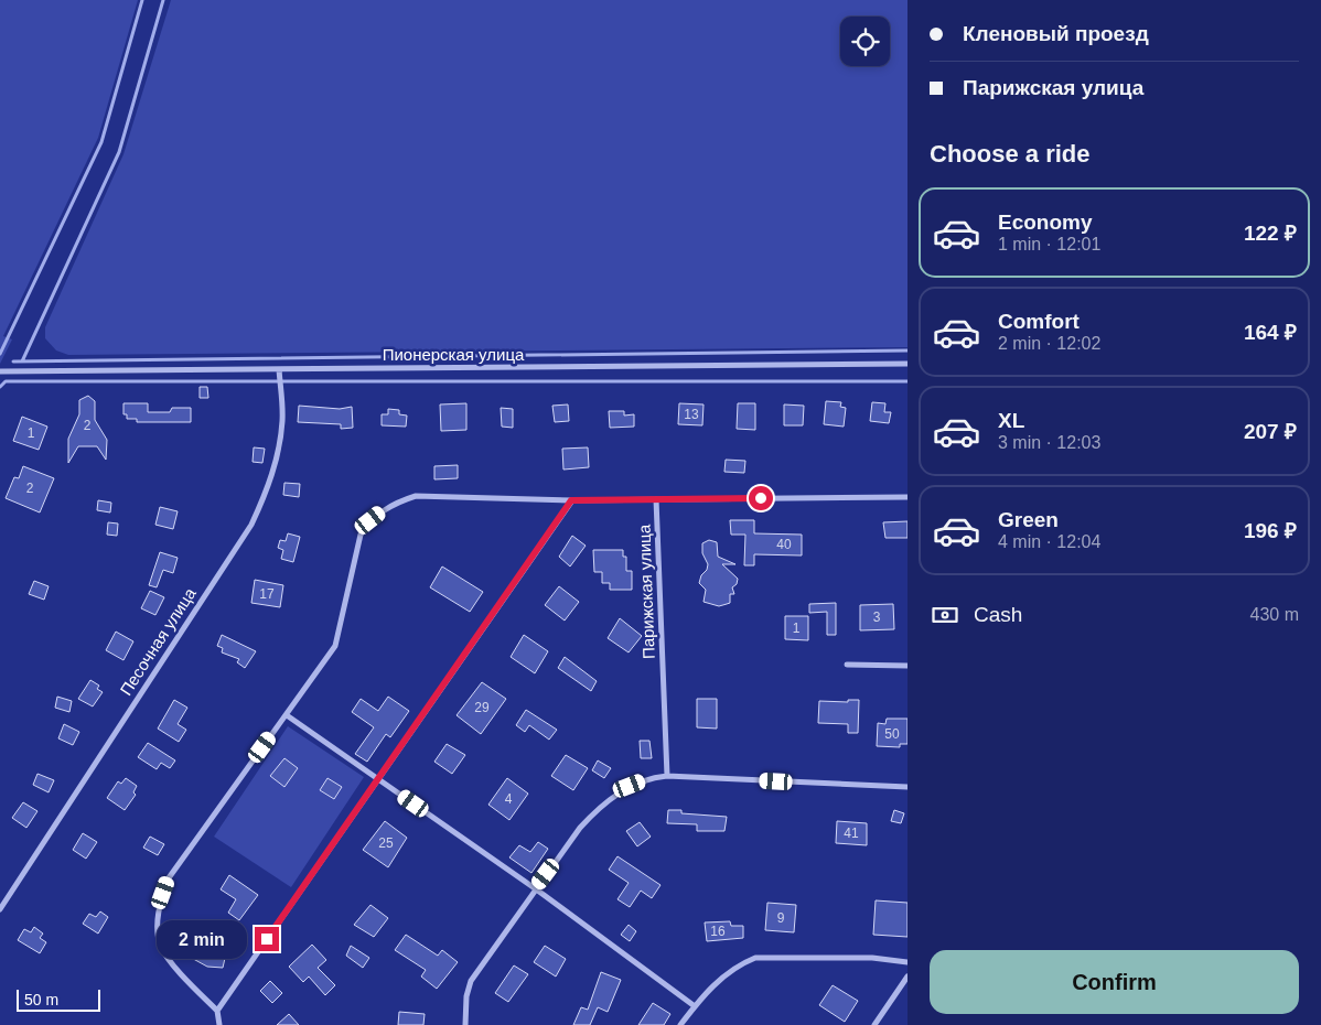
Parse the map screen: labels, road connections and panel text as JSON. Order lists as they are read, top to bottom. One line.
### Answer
{"streets":{"street":["Пионерская улица","Парижская улица","Песочная улица"]},"crossings":[["Пионерская улица","Песочная улица"]],"house_numbers":["13","2","1","2","40","17","3","1","29","50","4","41","25","9","16"],"scale_bar":"50 m","page":{"banner":["Кленовый проезд","Парижская улица"],"heading":"Choose a ride","list":[{"name":"Economy","note":"1 min · 12:01","value":"122 ₽"},{"name":"Comfort","note":"2 min · 12:02","value":"164 ₽"},{"name":"XL","note":"3 min · 12:03","value":"207 ₽"},{"name":"Green","note":"4 min · 12:04","value":"196 ₽"}],"pay":["Cash","430 m"],"bubble":"2 min","buttons":"Confirm","scale":"50 m"}}
